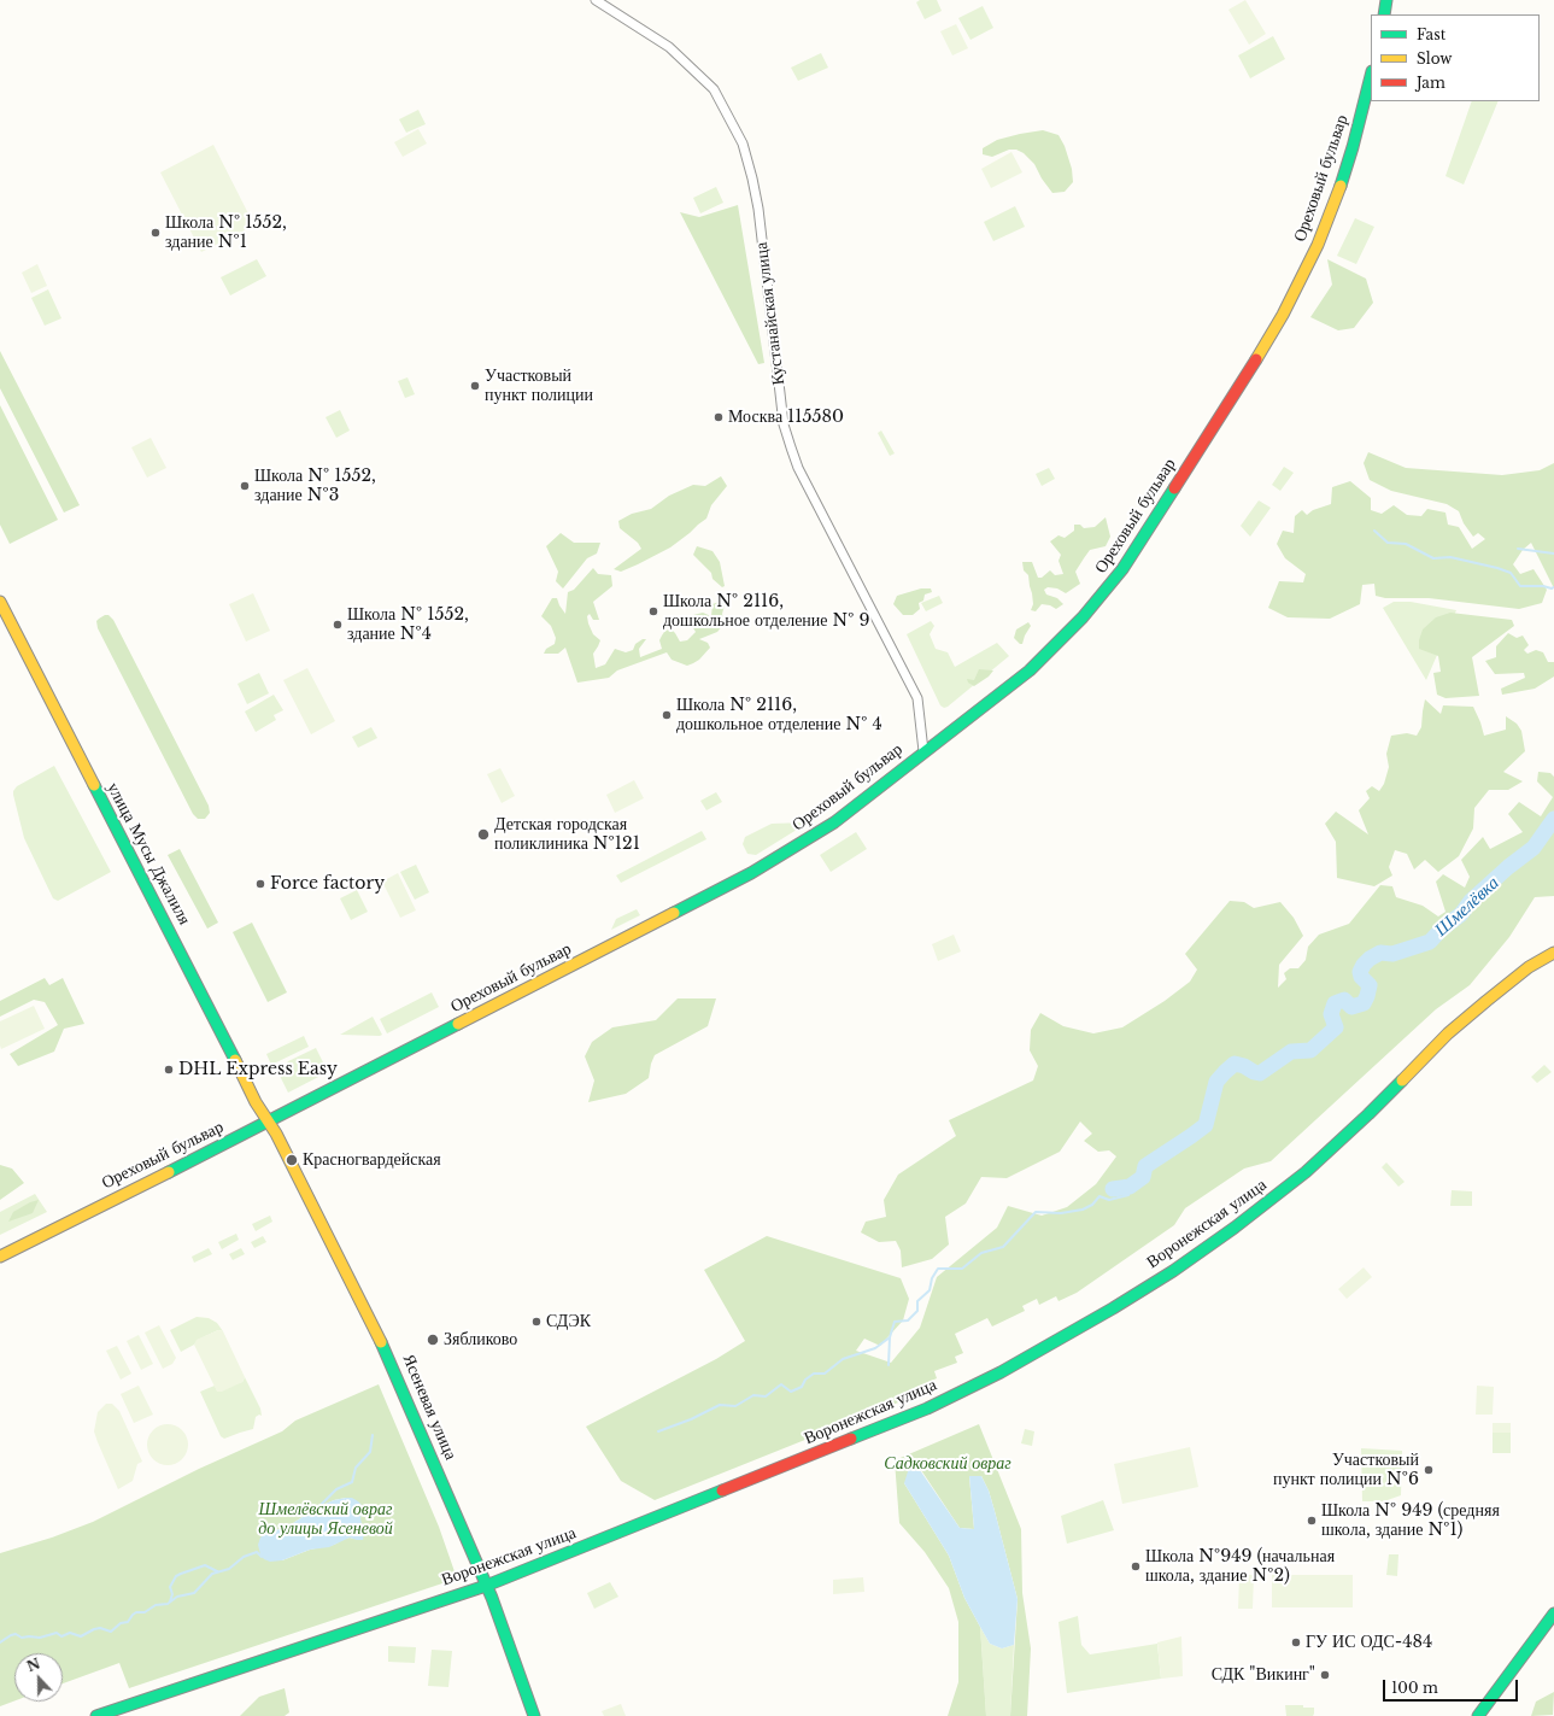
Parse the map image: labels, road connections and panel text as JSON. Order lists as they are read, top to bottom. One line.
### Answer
{"streets":{"street":["Ореховый бульвар","Кустанайская улица","улица Мусы Джалиля","Воронежская улица","Ясеневая улица"]},"crossings":[["Ореховый бульвар","Кустанайская улица"],["Ореховый бульвар","улица Мусы Джалиля"],["Ореховый бульвар","Ясеневая улица"],["улица Мусы Джалиля","Ясеневая улица"],["Воронежская улица","Ясеневая улица"]],"water":["Шмелёвка"],"parks":["Садковский овраг","Шмелёвский овраг до улицы Ясеневой"],"places":["Школа № 1552, здание №1","Участковый пункт полиции","Москва 115580","Школа № 1552, здание №3","Школа № 2116, дошкольное отделение № 9","Школа № 1552, здание №4","Школа № 2116, дошкольное отделение № 4","Детская городская поликлиника №121","Force factory","DHL Express Easy","Красногвардейская","СДЭК","Зябликово","Участковый пункт полиции №6","Школа № 949 (средняя школа, здание №1)","Школа №949 (начальная школа, здание №2)","ГУ ИС ОДС-484","СДК \"Викинг\""],"legend":["Fast","Slow","Jam"],"scale_bar":"100 m","north":"top"}
